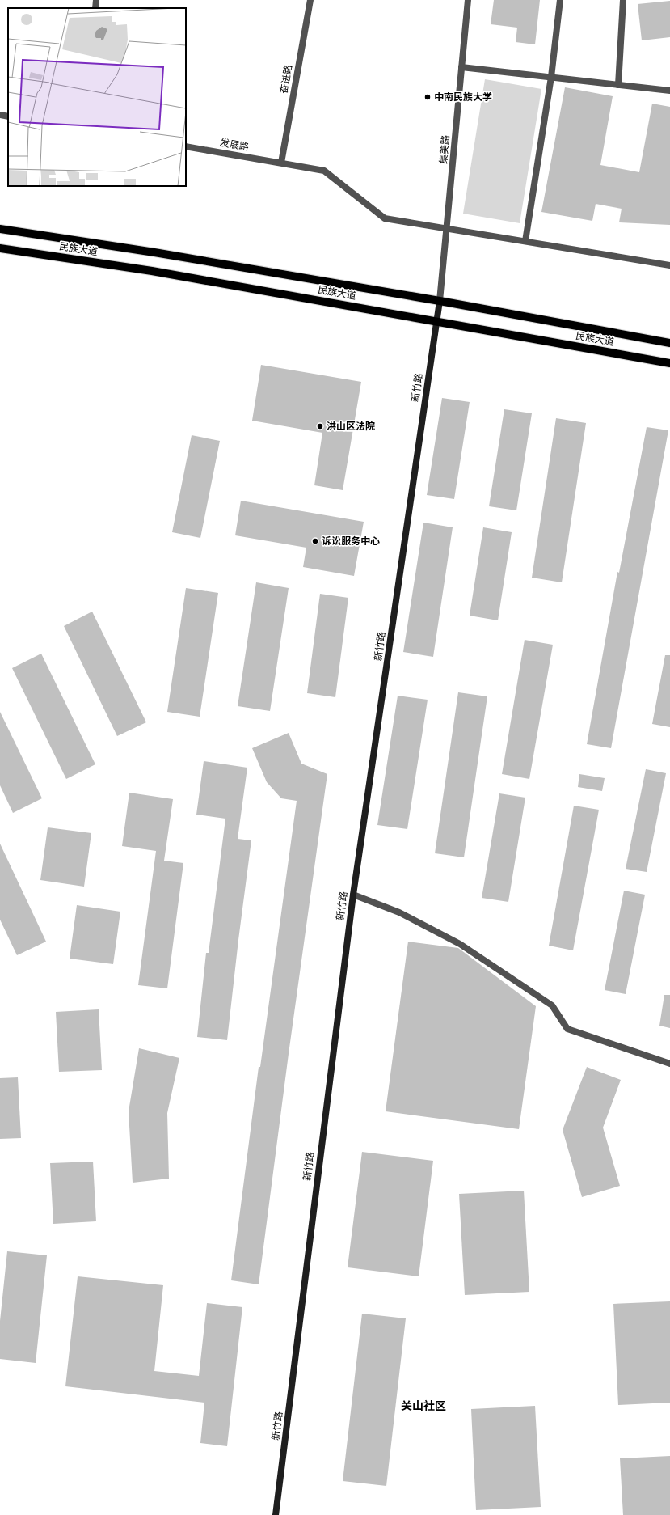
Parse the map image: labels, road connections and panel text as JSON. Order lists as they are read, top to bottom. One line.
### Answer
{"streets":{"main road":["民族大道","新竹路"],"street":["奋进路","发展路","集美路"]},"crossings":[["奋进路","发展路"],["发展路","集美路"],["集美路","民族大道"],["集美路","新竹路"],["民族大道","新竹路"]],"districts":["关山社区"],"places":["中南民族大学","洪山区法院","诉讼服务中心"]}
